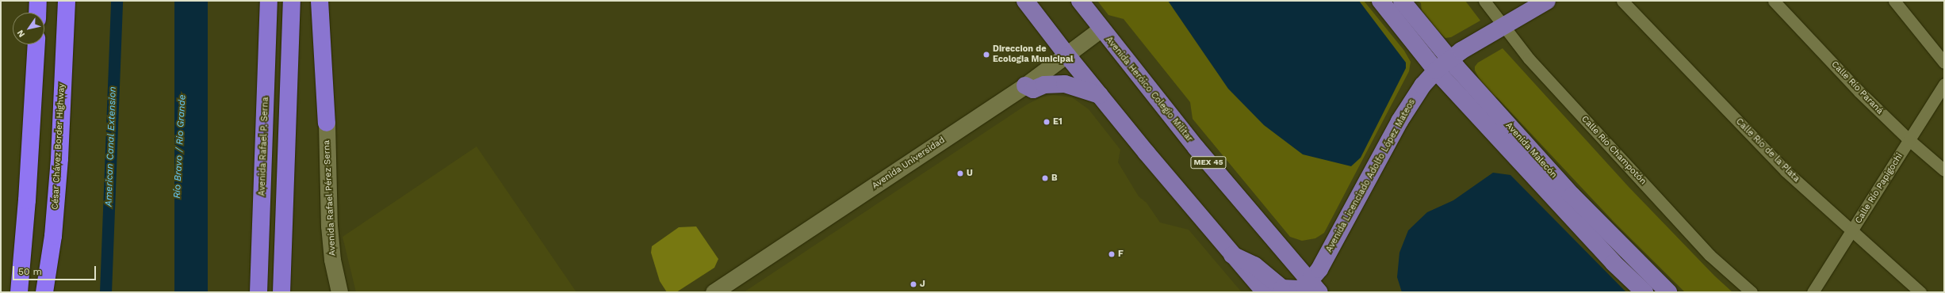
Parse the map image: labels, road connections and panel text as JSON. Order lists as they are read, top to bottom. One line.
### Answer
{"streets":{"highway":["César Chávez Border Highway","Avenida Rafael P. Serna"],"main road":["Avenida Heróico Colegio Militar","Avenida Malecón","MEX 45","Avenida Universidad","Avenida Licenciado Adolfo López Mateos","Avenida Rafael Pérez Serna"],"street":["Calle Río Paraná","Calle Río Champotón","Calle Río de la Plata","Calle Río Papigochi"]},"crossings":[["Calle Río Paraná","Calle Río Papigochi"],["Avenida Heróico Colegio Militar","Avenida Universidad"],["Avenida Heróico Colegio Militar","Avenida Licenciado Adolfo López Mateos"],["Avenida Malecón","Avenida Licenciado Adolfo López Mateos"],["Calle Río Champotón","Avenida Licenciado Adolfo López Mateos"],["Calle Río de la Plata","Calle Río Papigochi"]],"water":["American Canal Extension","Río Bravo / Rio Grande"],"places":["Direccion de Ecologia Municipal","E1","U","B","F","J"],"scale_bar":"50 m","north":"bottom left"}
